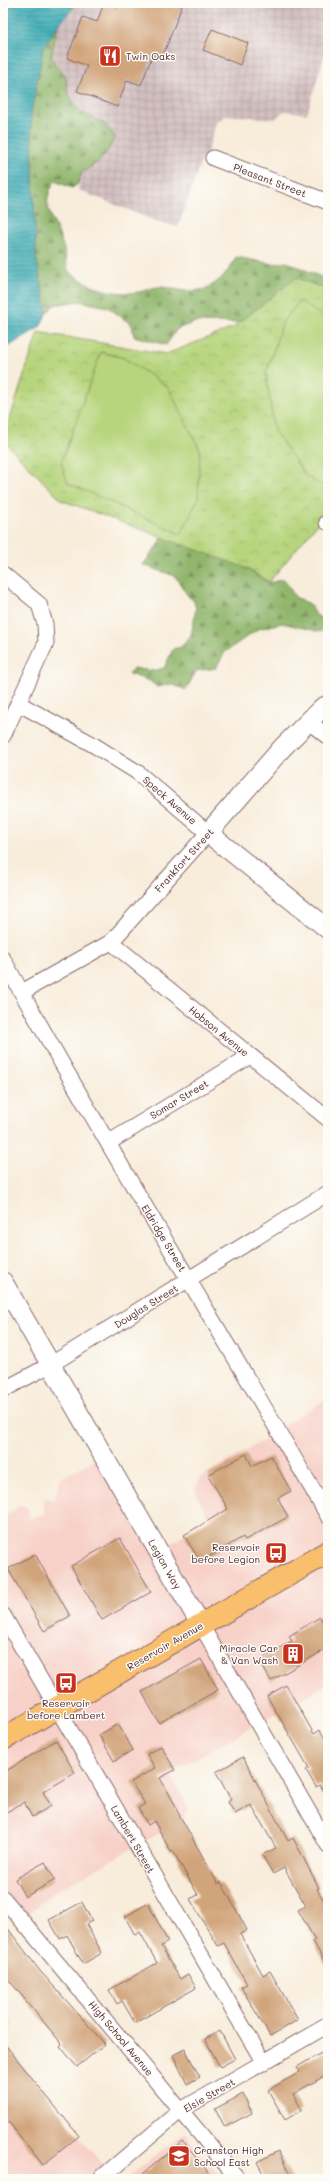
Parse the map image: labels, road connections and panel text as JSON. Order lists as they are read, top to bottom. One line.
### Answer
{"streets":{"main road":["Reservoir Avenue"],"street":["Pleasant Street","Speck Avenue","Frankfort Street","Hobson Avenue","Somar Street","Eldridge Street","Douglas Street","Legion Way","Lambert Street","High School Avenue","Elsie Street"]},"crossings":[["Speck Avenue","Frankfort Street"],["Frankfort Street","Hobson Avenue"],["Frankfort Street","Eldridge Street"],["Hobson Avenue","Somar Street"],["Somar Street","Eldridge Street"],["Eldridge Street","Douglas Street"],["Douglas Street","Legion Way"],["Legion Way","Reservoir Avenue"],["Reservoir Avenue","Lambert Street"],["Lambert Street","Elsie Street"],["High School Avenue","Elsie Street"]],"places":{"restaurant":["Twin Oaks"],"bus stop":["Reservoir before Legion","Reservoir before Lambert"],"building":["Miracle Car & Van Wash"],"school or university":["Cranston High School East"]}}
